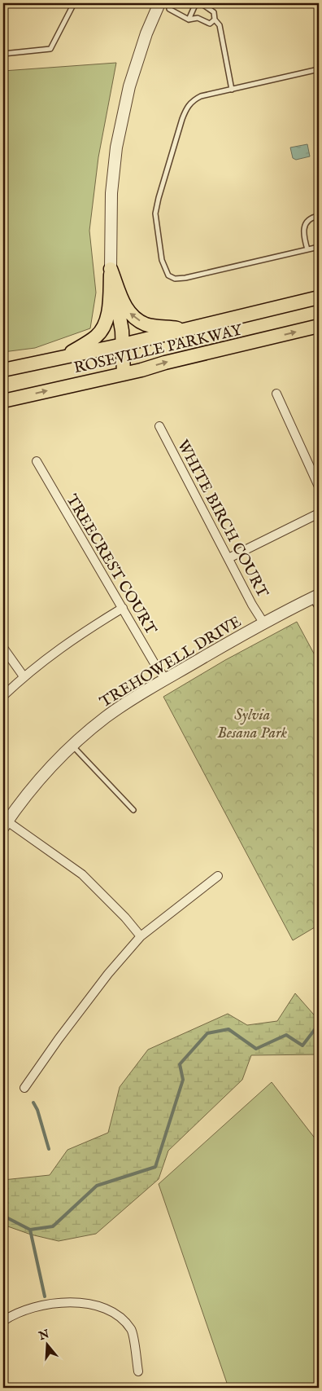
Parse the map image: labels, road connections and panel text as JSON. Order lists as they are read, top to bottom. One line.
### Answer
{"streets":{"main road":["ROSEVILLE PARKWAY"],"street":["WHITE BIRCH COURT","TREECREST COURT","TREHOWELL DRIVE"]},"crossings":[["WHITE BIRCH COURT","TREHOWELL DRIVE"],["TREECREST COURT","TREHOWELL DRIVE"]],"parks":["Sylvia Besana Park"],"north":"top"}
